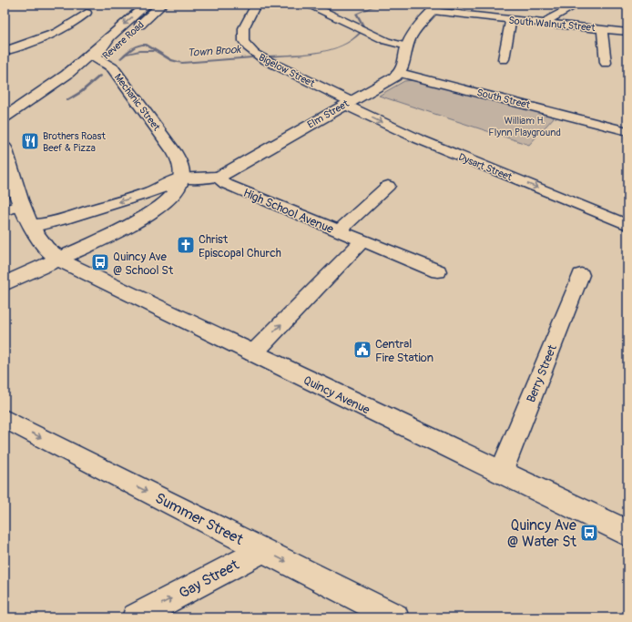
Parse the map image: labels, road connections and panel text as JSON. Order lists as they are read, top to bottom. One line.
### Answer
{"streets":{"main road":["Revere Road","Mechanic Street","Elm Street","Quincy Avenue"],"street":["South Walnut Street","Bigelow Street","South Street","Dysart Street","High School Avenue","Berry Street","Summer Street","Gay Street"]},"crossings":[["Bigelow Street","Elm Street"],["Bigelow Street","Dysart Street"],["South Street","Elm Street"],["Mechanic Street","Elm Street"],["Elm Street","Dysart Street"],["Elm Street","High School Avenue"],["Berry Street","Quincy Avenue"],["Summer Street","Gay Street"]],"one_way":["Dysart Street","Summer Street","Gay Street"],"water":["Town Brook"],"parks":["William H. Flynn Playground"],"places":{"restaurant":["Brothers Roast Beef & Pizza"],"church":["Christ Episcopal Church"],"bus stop":["Quincy Ave @ School St","Quincy Ave @ Water St"],"public building":["Central Fire Station"]}}
